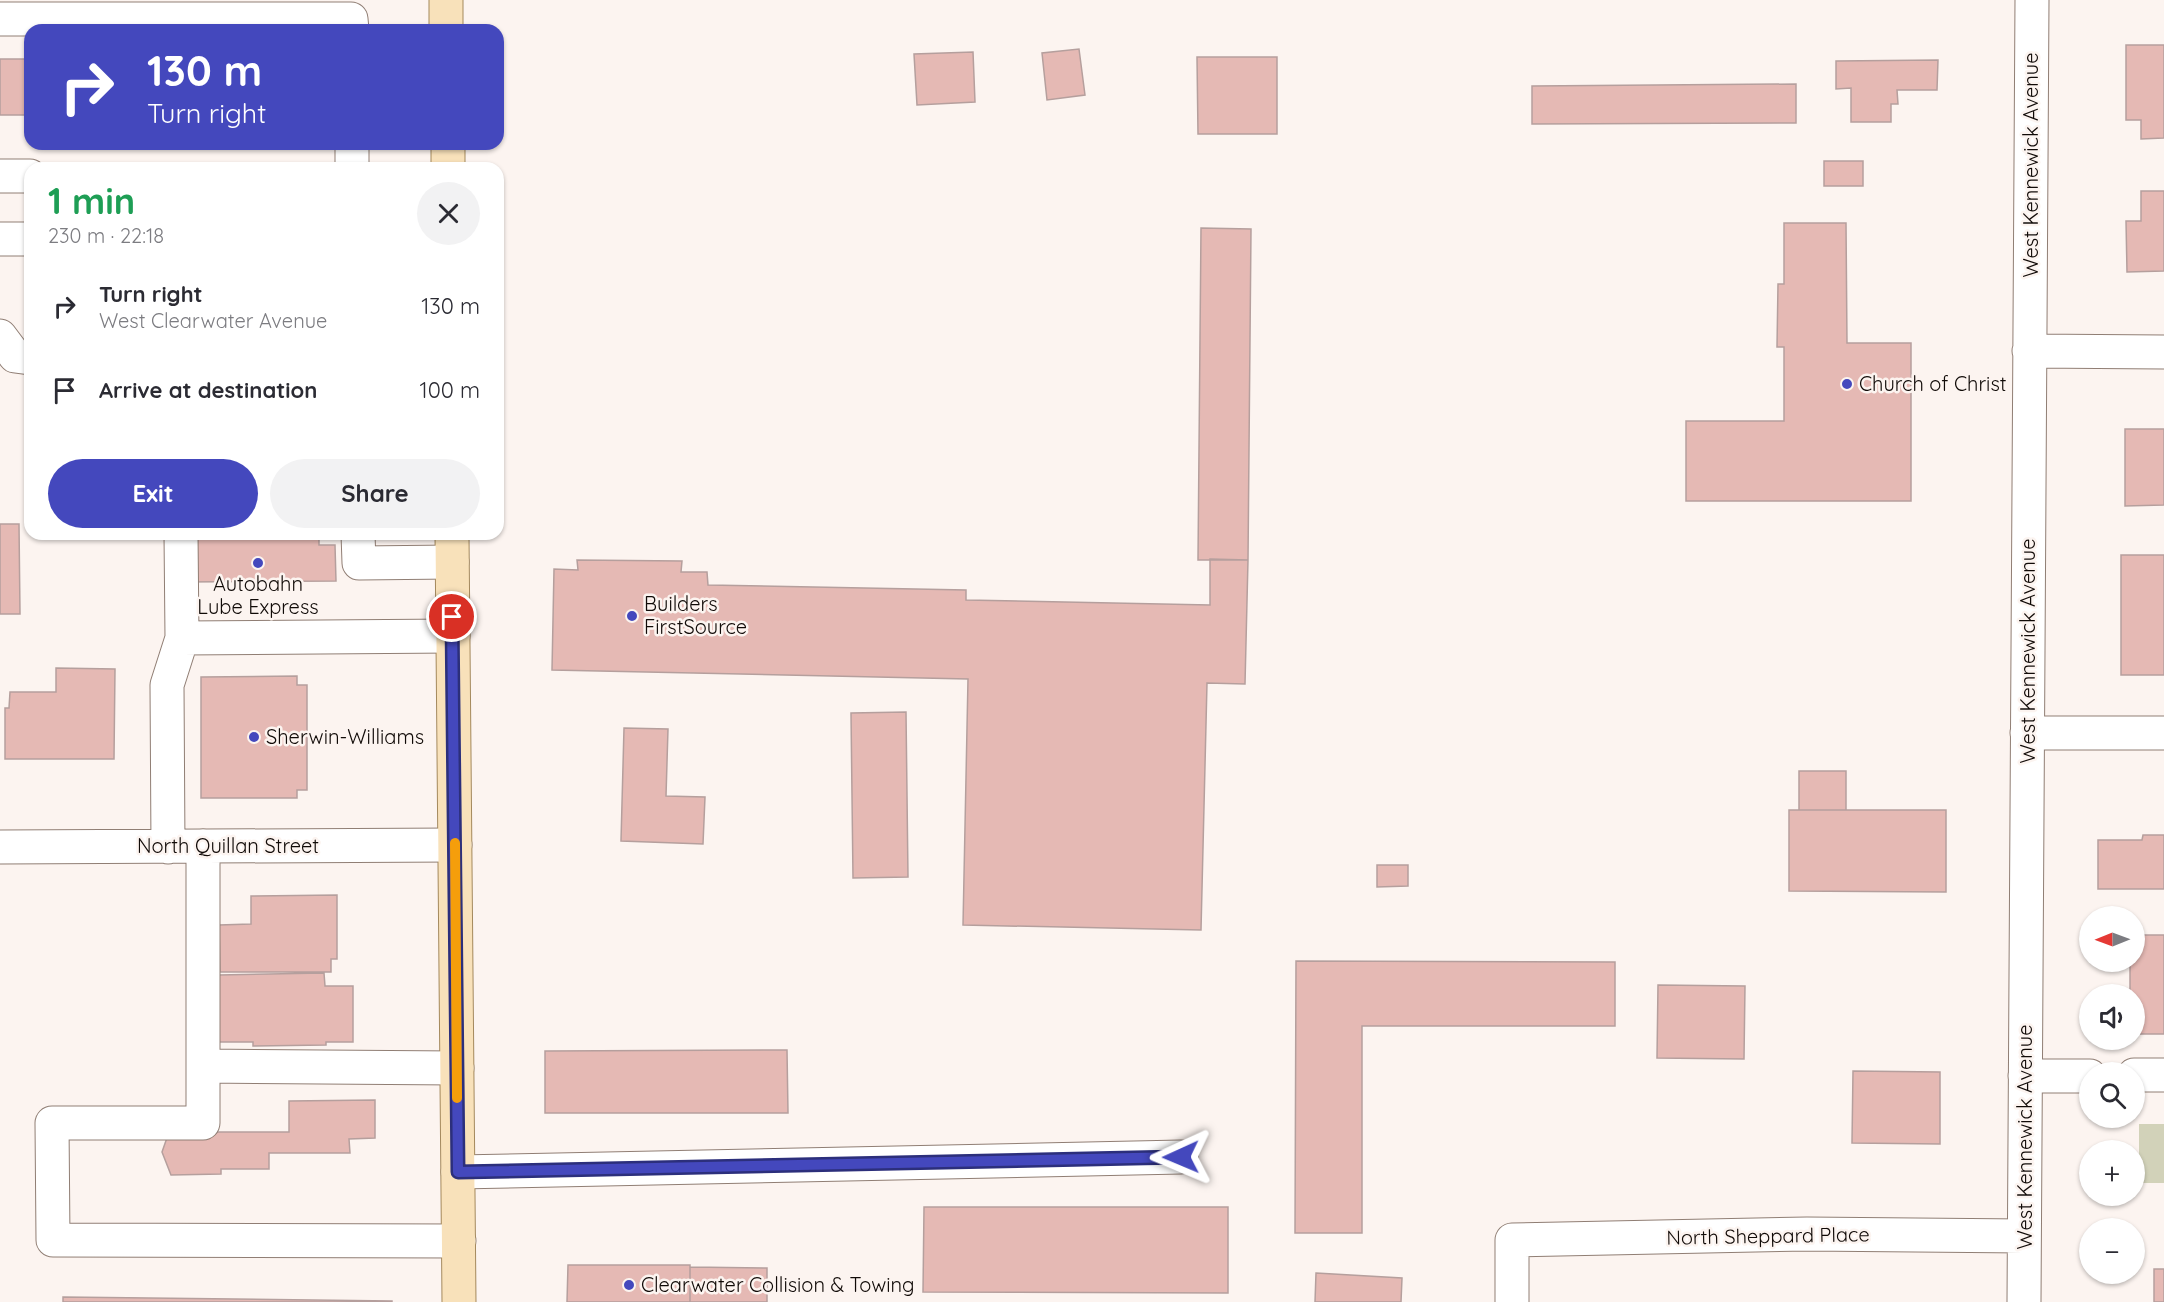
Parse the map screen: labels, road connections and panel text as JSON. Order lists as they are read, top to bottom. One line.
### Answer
{"streets":{"street":["West Kennewick Avenue","North Quillan Street","North Sheppard Place"]},"crossings":[["West Kennewick Avenue","North Sheppard Place"]],"places":["Church of Christ","Autobahn Lube Express","Builders FirstSource","Sherwin-Williams","Clearwater Collision & Towing"],"north":"left","page":{"turn":["130 m","Turn right"],"heading":["1 min","230 m · 22:18"],"list":[{"name":"Turn right","note":"West Clearwater Avenue","value":"130 m"},{"name":"Arrive at destination","value":"100 m"}],"buttons":["Exit","Share"],"map_buttons":["+","−"]}}
